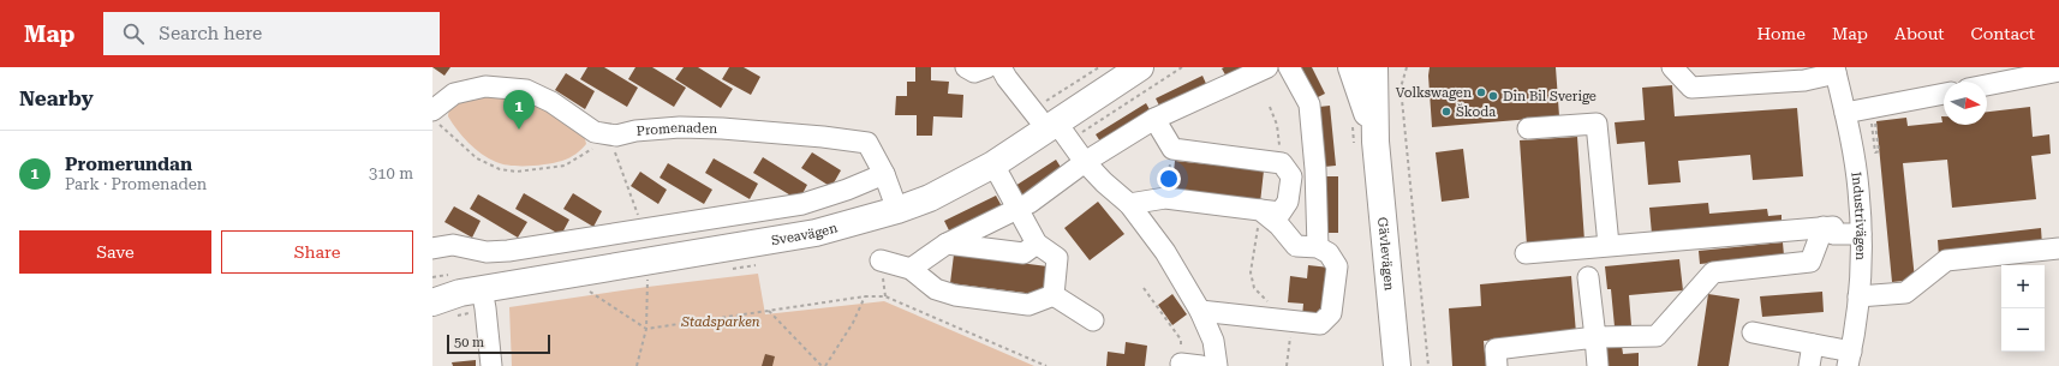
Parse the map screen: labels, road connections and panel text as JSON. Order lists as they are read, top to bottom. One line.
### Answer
{"streets":{"main road":["Sveavägen","Gävlevägen"],"street":["Promenaden","Industrivägen"]},"crossings":[["Promenaden","Sveavägen"]],"parks":["Stadsparken"],"places":["Volkswagen","Din Bil Sverige","Škoda"],"scale_bar":"50 m","north":"right","page":{"header":"Map","search":"Search here","nav":["Home","Map","About","Contact"],"heading":"Nearby","pins":"1","list":[{"mark":"1","name":"Promerundan","note":"Park · Promenaden","value":"310 m"}],"buttons":["Save","Share"],"map_buttons":["+","−"],"scale":"50 m"}}
